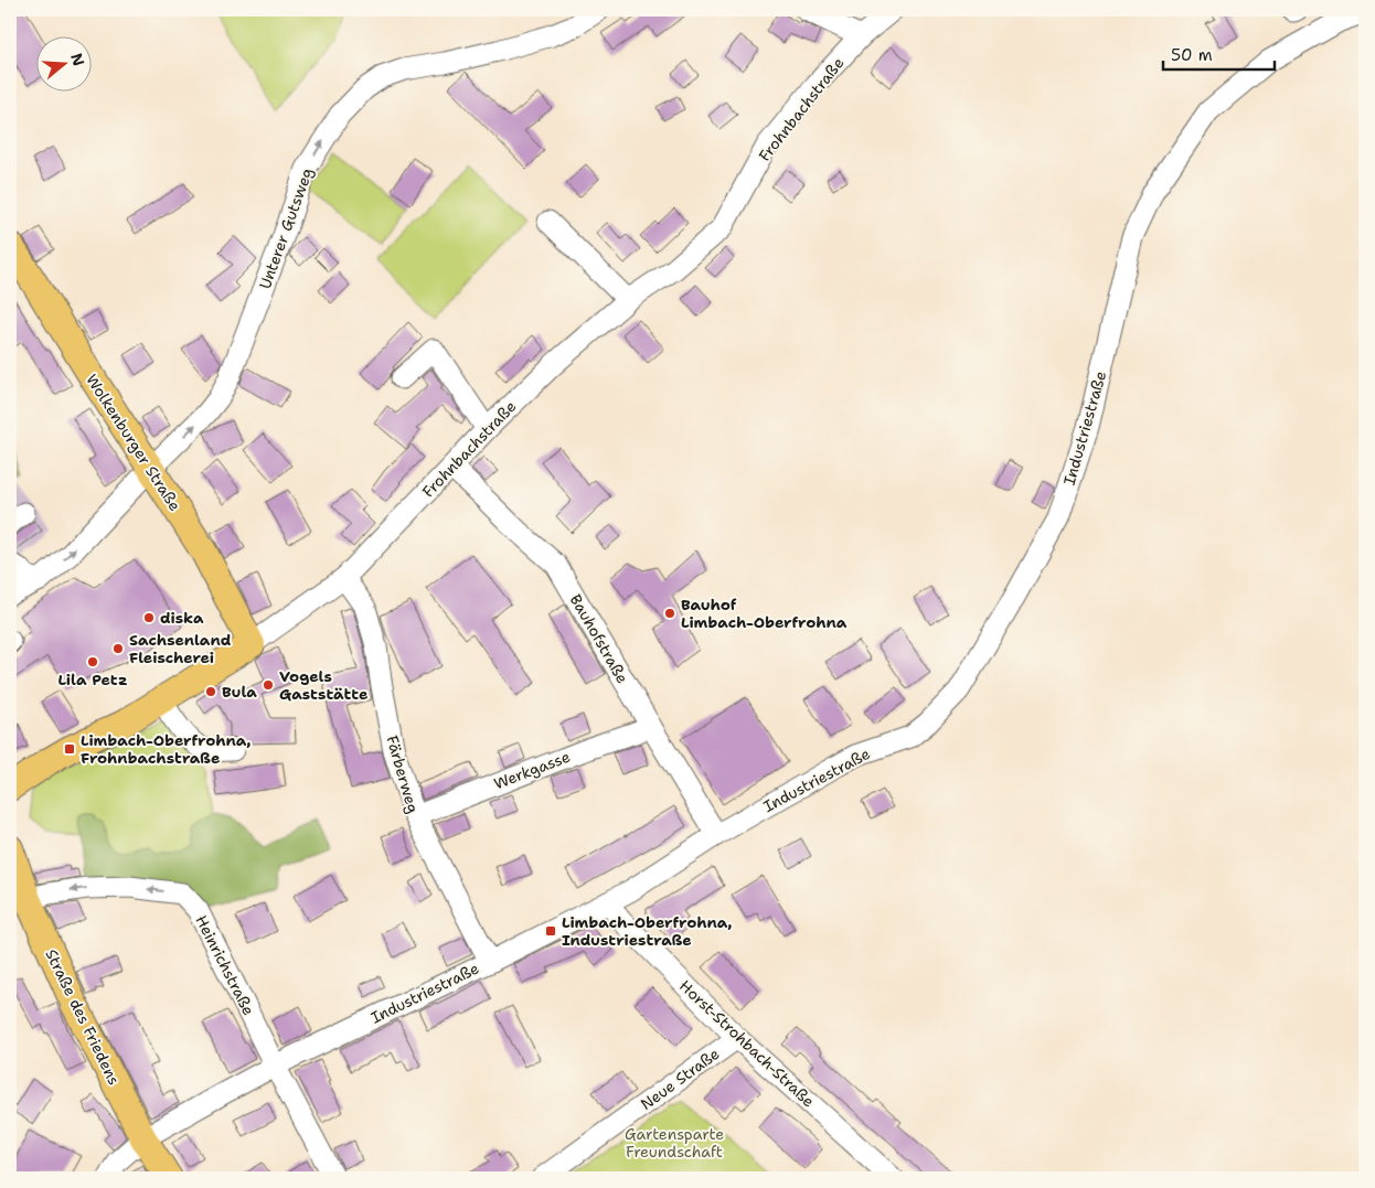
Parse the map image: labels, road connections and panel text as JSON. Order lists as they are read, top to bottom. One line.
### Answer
{"streets":{"main road":["Frohnbachstraße","Wolkenburger Straße","Straße des Friedens"],"street":["Unterer Gutsweg","Industriestraße","Bauhofstraße","Werkgasse","Färberweg","Heinrichstraße","Horst-Strohbach-Straße","Neue Straße"]},"crossings":[["Frohnbachstraße","Wolkenburger Straße"],["Frohnbachstraße","Bauhofstraße"],["Frohnbachstraße","Färberweg"],["Unterer Gutsweg","Wolkenburger Straße"],["Industriestraße","Bauhofstraße"],["Industriestraße","Färberweg"],["Industriestraße","Heinrichstraße"],["Industriestraße","Straße des Friedens"],["Industriestraße","Horst-Strohbach-Straße"],["Bauhofstraße","Werkgasse"],["Werkgasse","Färberweg"],["Heinrichstraße","Straße des Friedens"],["Horst-Strohbach-Straße","Neue Straße"]],"one_way":["Unterer Gutsweg","Heinrichstraße"],"parks":["Gartensparte Freundschaft"],"places":{"other":["Bauhof Limbach-Oberfrohna","diska","Sachsenland Fleischerei","Lila Petz","Vogels Gaststätte","Bula"],"transit":["Limbach-Oberfrohna, Frohnbachstraße","Limbach-Oberfrohna, Industriestraße"]},"scale_bar":"50 m","north":"right"}
